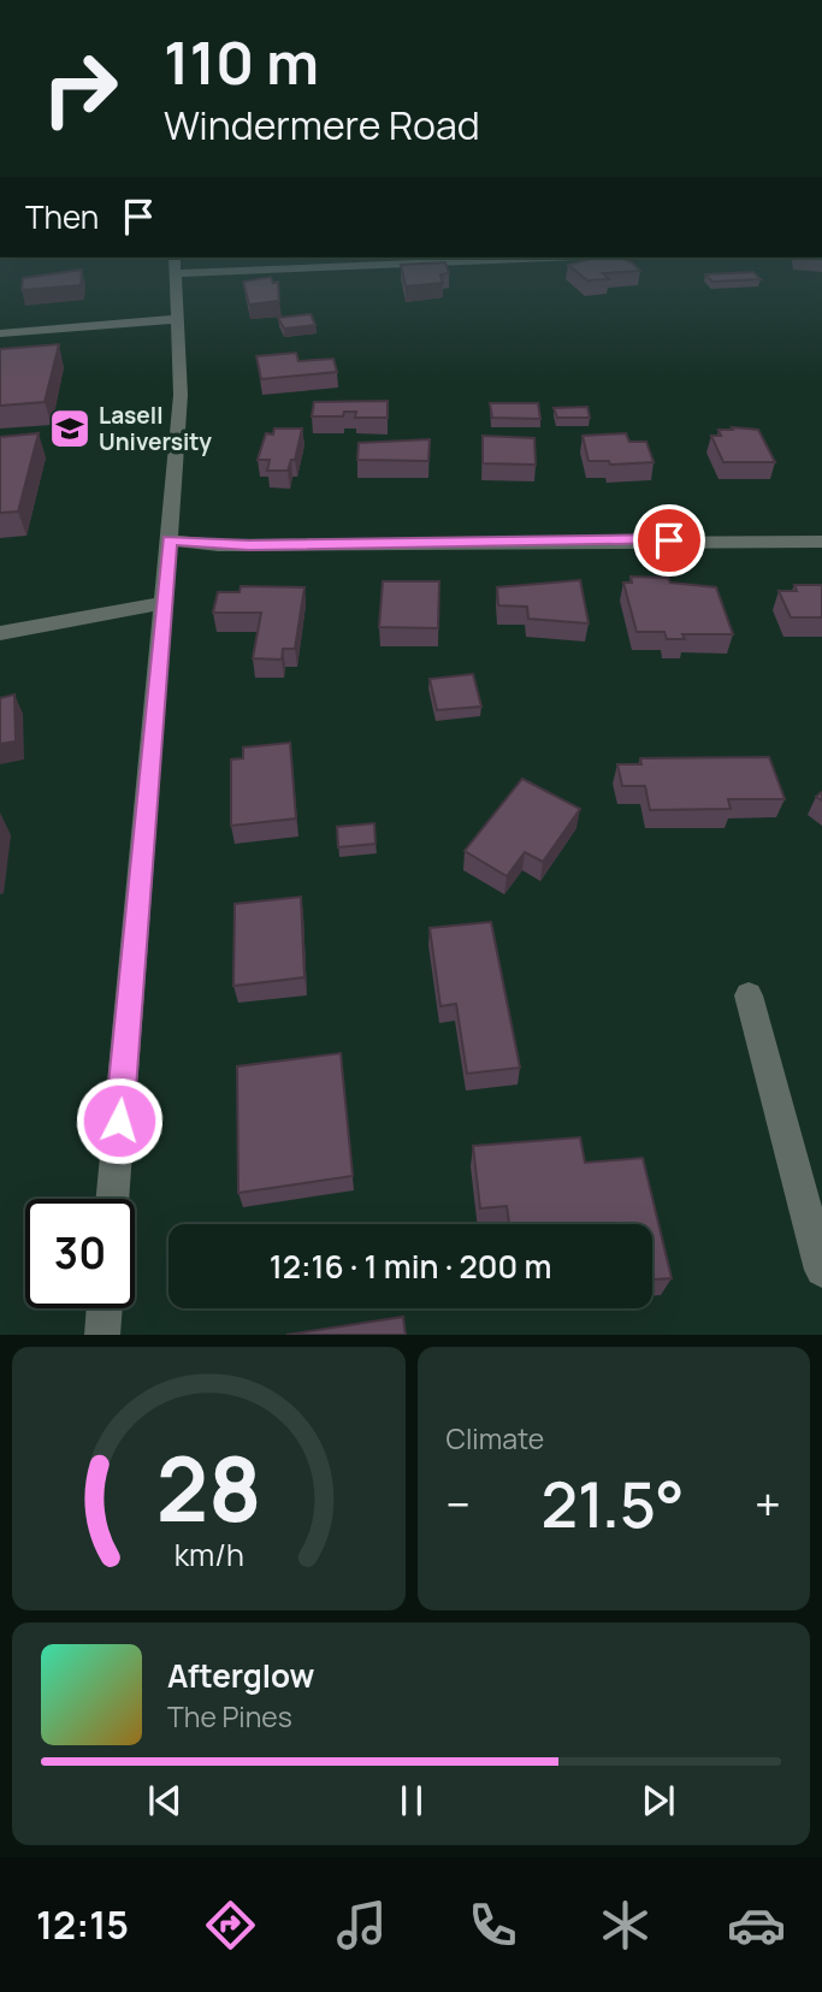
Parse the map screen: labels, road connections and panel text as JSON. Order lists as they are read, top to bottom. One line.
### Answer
{"places":{"school or university":["Lasell University"]},"page":{"turn":["110 m","Windermere Road"],"then":"Then","limit":"30","trip":"12:16 · 1 min · 200 m","tile":"Climate","heat":["−","21.5°","+"],"song":["Afterglow","The Pines"],"tabs":"12:15","gauge":["28","km/h"]}}
